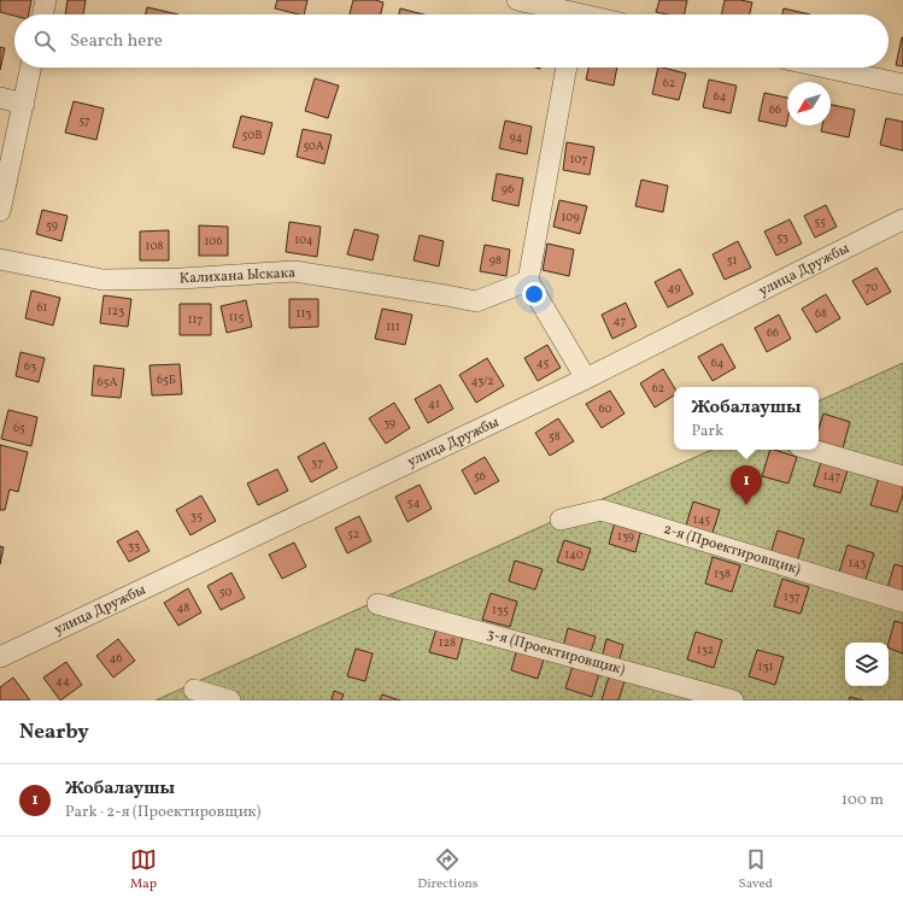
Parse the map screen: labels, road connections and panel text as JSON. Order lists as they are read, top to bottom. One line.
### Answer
{"streets":{"street":["улица Дружбы","Калихана Ыскака","2-я (Проектировщик)","3-я (Проектировщик)"]},"house_numbers":["62","64","66","57","50В","94","50А","107","96","109","55","59","53","104","106","108","98","51","70","49","61","123","113","68","115","117","47","111","66","45","64","63","65Б","43/2","65А","62","41","60","39","65","58","37","56","147","54","35","145","52","139","33","140","143","138","50","137","48","135","128","132","46","131","44"],"north":"bottom left","page":{"search":"Search here","popup":["Жобалаушы","Park"],"pins":"1","heading":"Nearby","list":[{"mark":"1","name":"Жобалаушы","note":"Park · 2-я (Проектировщик)","value":"100 m"}],"nav":["Map","Directions","Saved"]}}
